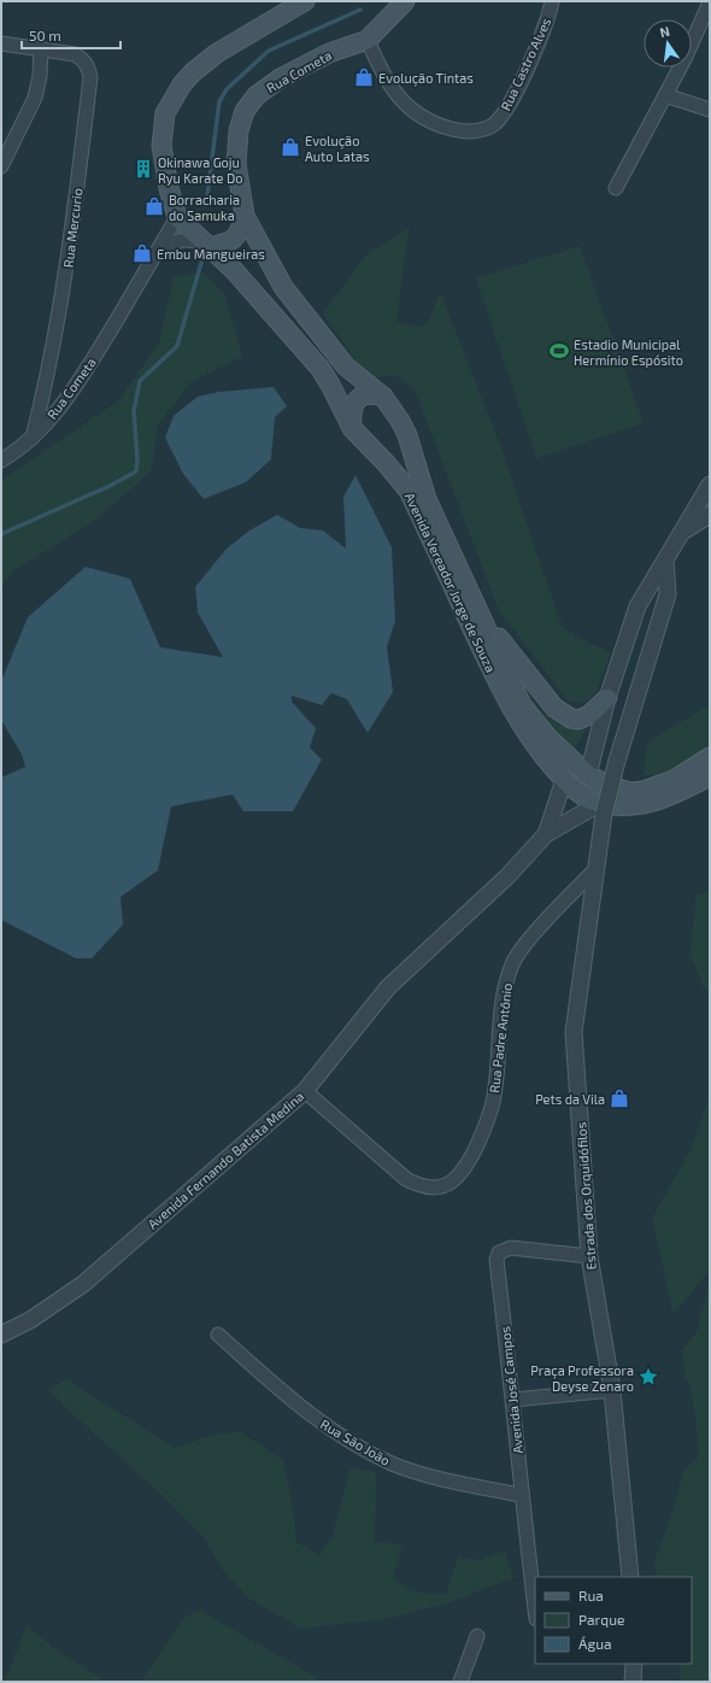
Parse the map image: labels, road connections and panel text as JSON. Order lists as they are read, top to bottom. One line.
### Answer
{"streets":{"main road":["Rua Cometa","Avenida Vereador Jorge de Souza"],"street":["Rua Castro Alves","Rua Mercurio","Rua Padre Antônio","Avenida Fernando Batista Medina","Estrada dos Orquidófilos","Avenida José Campos","Rua São João"]},"crossings":[["Rua Castro Alves","Rua Cometa"],["Rua Cometa","Rua Mercurio"],["Rua Cometa","Avenida Vereador Jorge de Souza"],["Avenida Vereador Jorge de Souza","Avenida Fernando Batista Medina"],["Avenida Vereador Jorge de Souza","Estrada dos Orquidófilos"],["Rua Padre Antônio","Avenida Fernando Batista Medina"],["Rua Padre Antônio","Estrada dos Orquidófilos"],["Avenida Fernando Batista Medina","Estrada dos Orquidófilos"],["Estrada dos Orquidófilos","Avenida José Campos"],["Avenida José Campos","Rua São João"]],"places":{"shop":["Evolução Tintas","Evolução Auto Latas","Borracharia do Samuka","Embu Mangueiras","Pets da Vila"],"building":["Okinawa Goju Ryu Karate Do"],"sports":["Estadio Municipal Hermínio Espósito"],"place":["Praça Professora Deyse Zenaro"]},"legend":["Rua","Parque","Água"],"scale_bar":"50 m","north":"top"}
